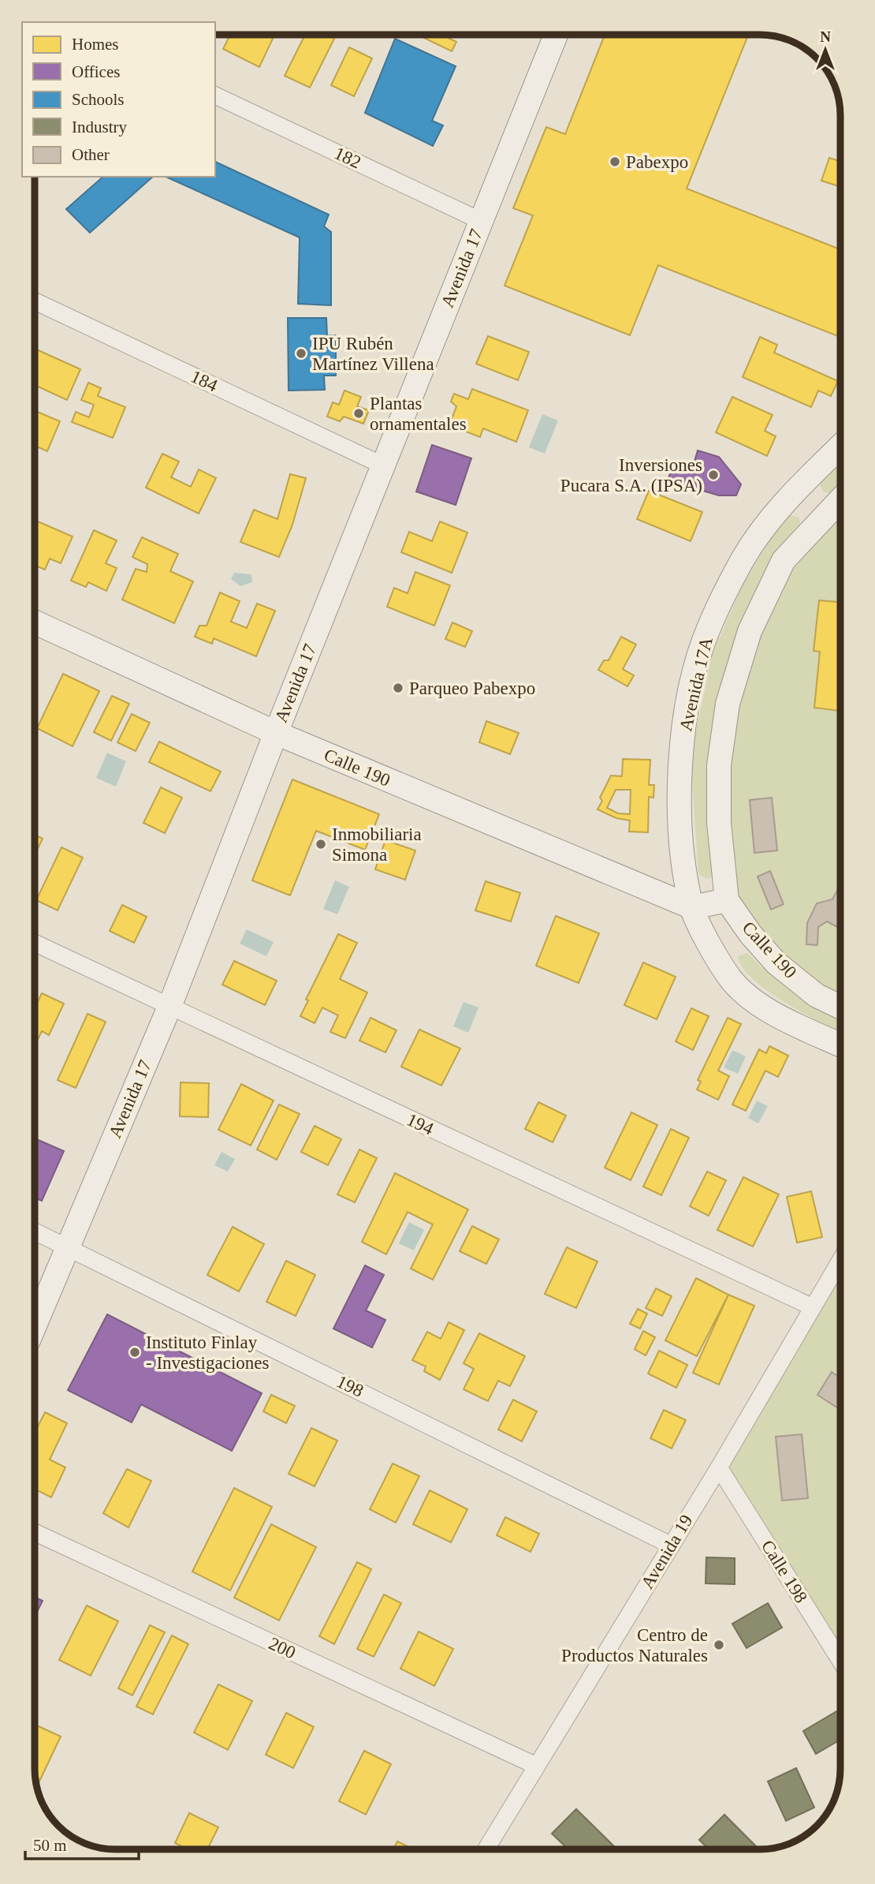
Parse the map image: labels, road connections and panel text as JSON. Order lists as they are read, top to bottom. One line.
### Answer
{"streets":{"main road":["Avenida 17","Avenida 17A","Calle 190"],"street":["182","184","194","198","Avenida 19","Calle 198","200"]},"crossings":[["182","Avenida 17"],["Avenida 17","184"],["Avenida 17","Calle 190"],["Avenida 17","194"],["Avenida 17","198"],["Avenida 17A","Calle 190"],["194","Avenida 19"],["198","Avenida 19"],["Avenida 19","Calle 198"],["Avenida 19","200"]],"places":["Pabexpo","IPU Rubén Martínez Villena","Plantas ornamentales","Inversiones Pucara S.A. (IPSA)","Parqueo Pabexpo","Inmobiliaria Simona","Instituto Finlay - Investigaciones","Centro de Productos Naturales"],"legend":["Homes","Offices","Schools","Industry","Other"],"scale_bar":"50 m","north":"top"}
